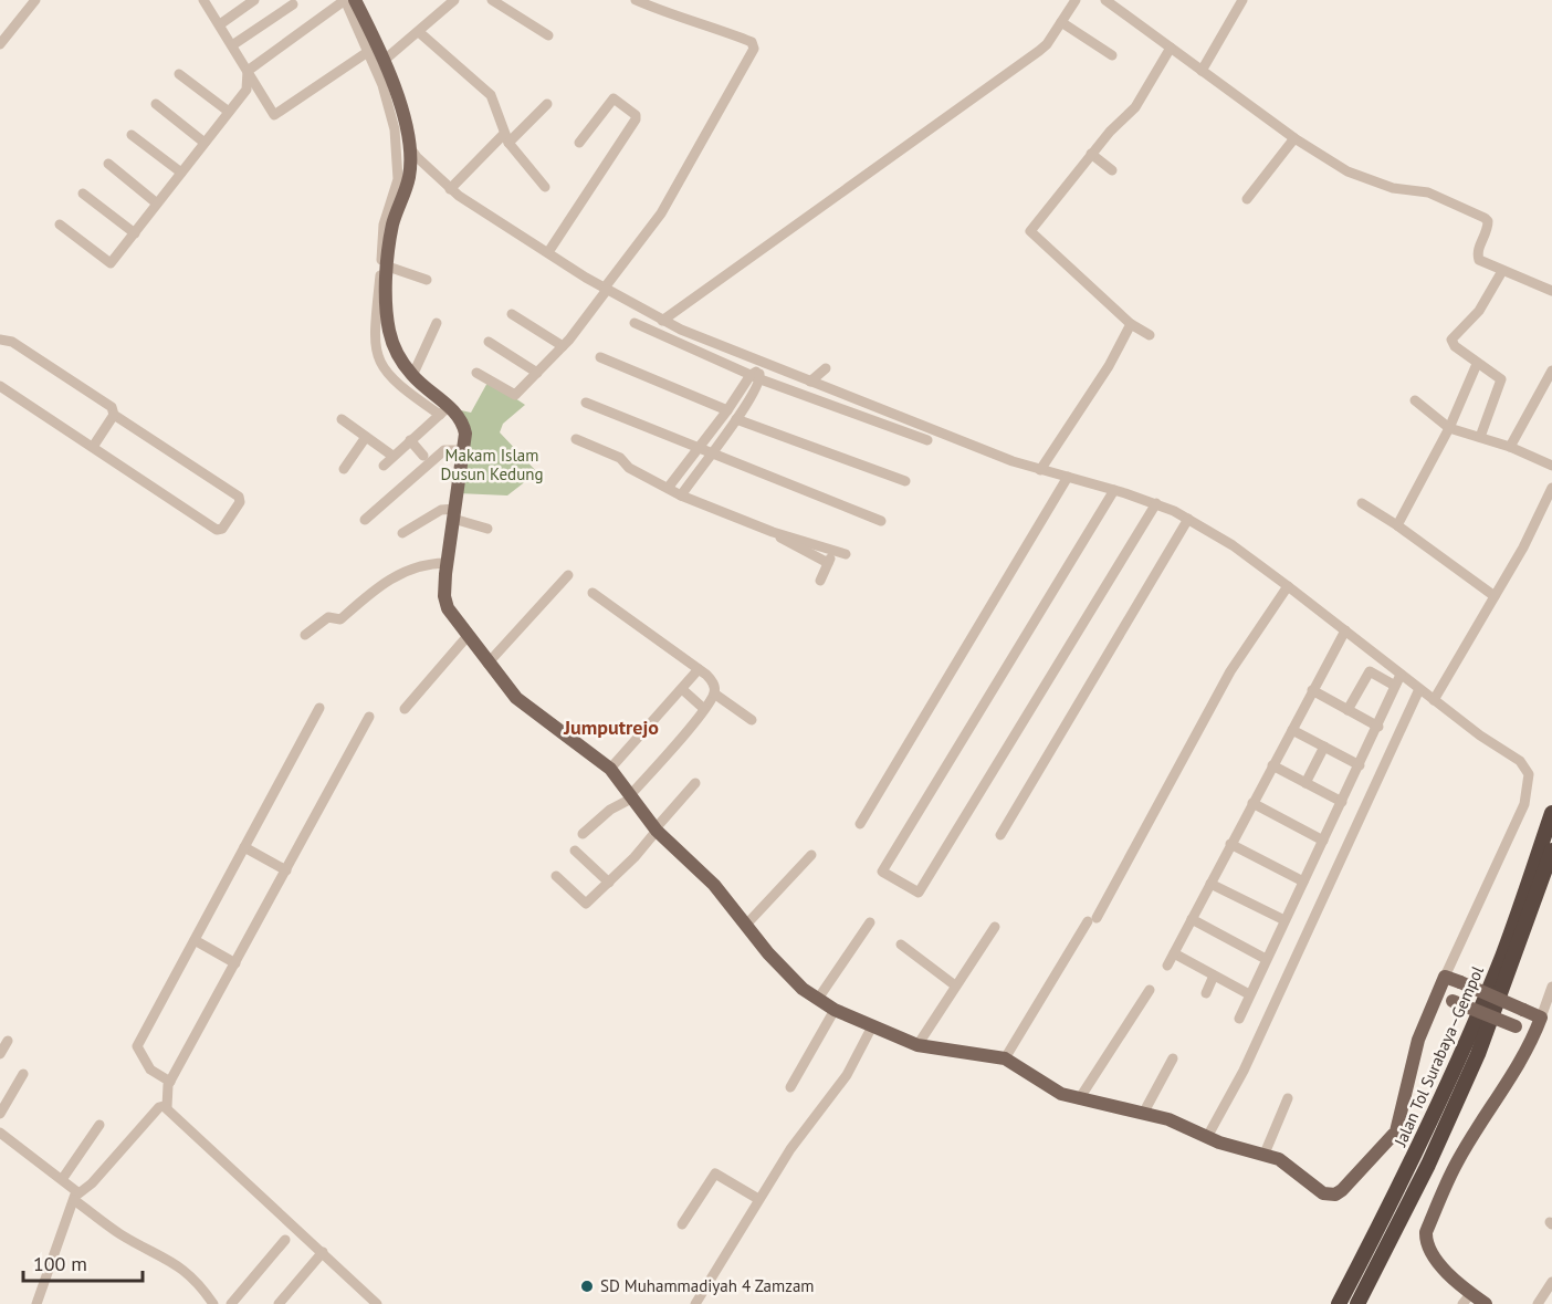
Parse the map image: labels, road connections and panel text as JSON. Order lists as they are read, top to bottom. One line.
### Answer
{"streets":{"highway":["Jalan Tol Surabaya–Gempol"]},"districts":["Jumputrejo"],"parks":["Makam Islam Dusun Kedung"],"places":["SD Muhammadiyah 4 Zamzam"],"scale_bar":"100 m"}
